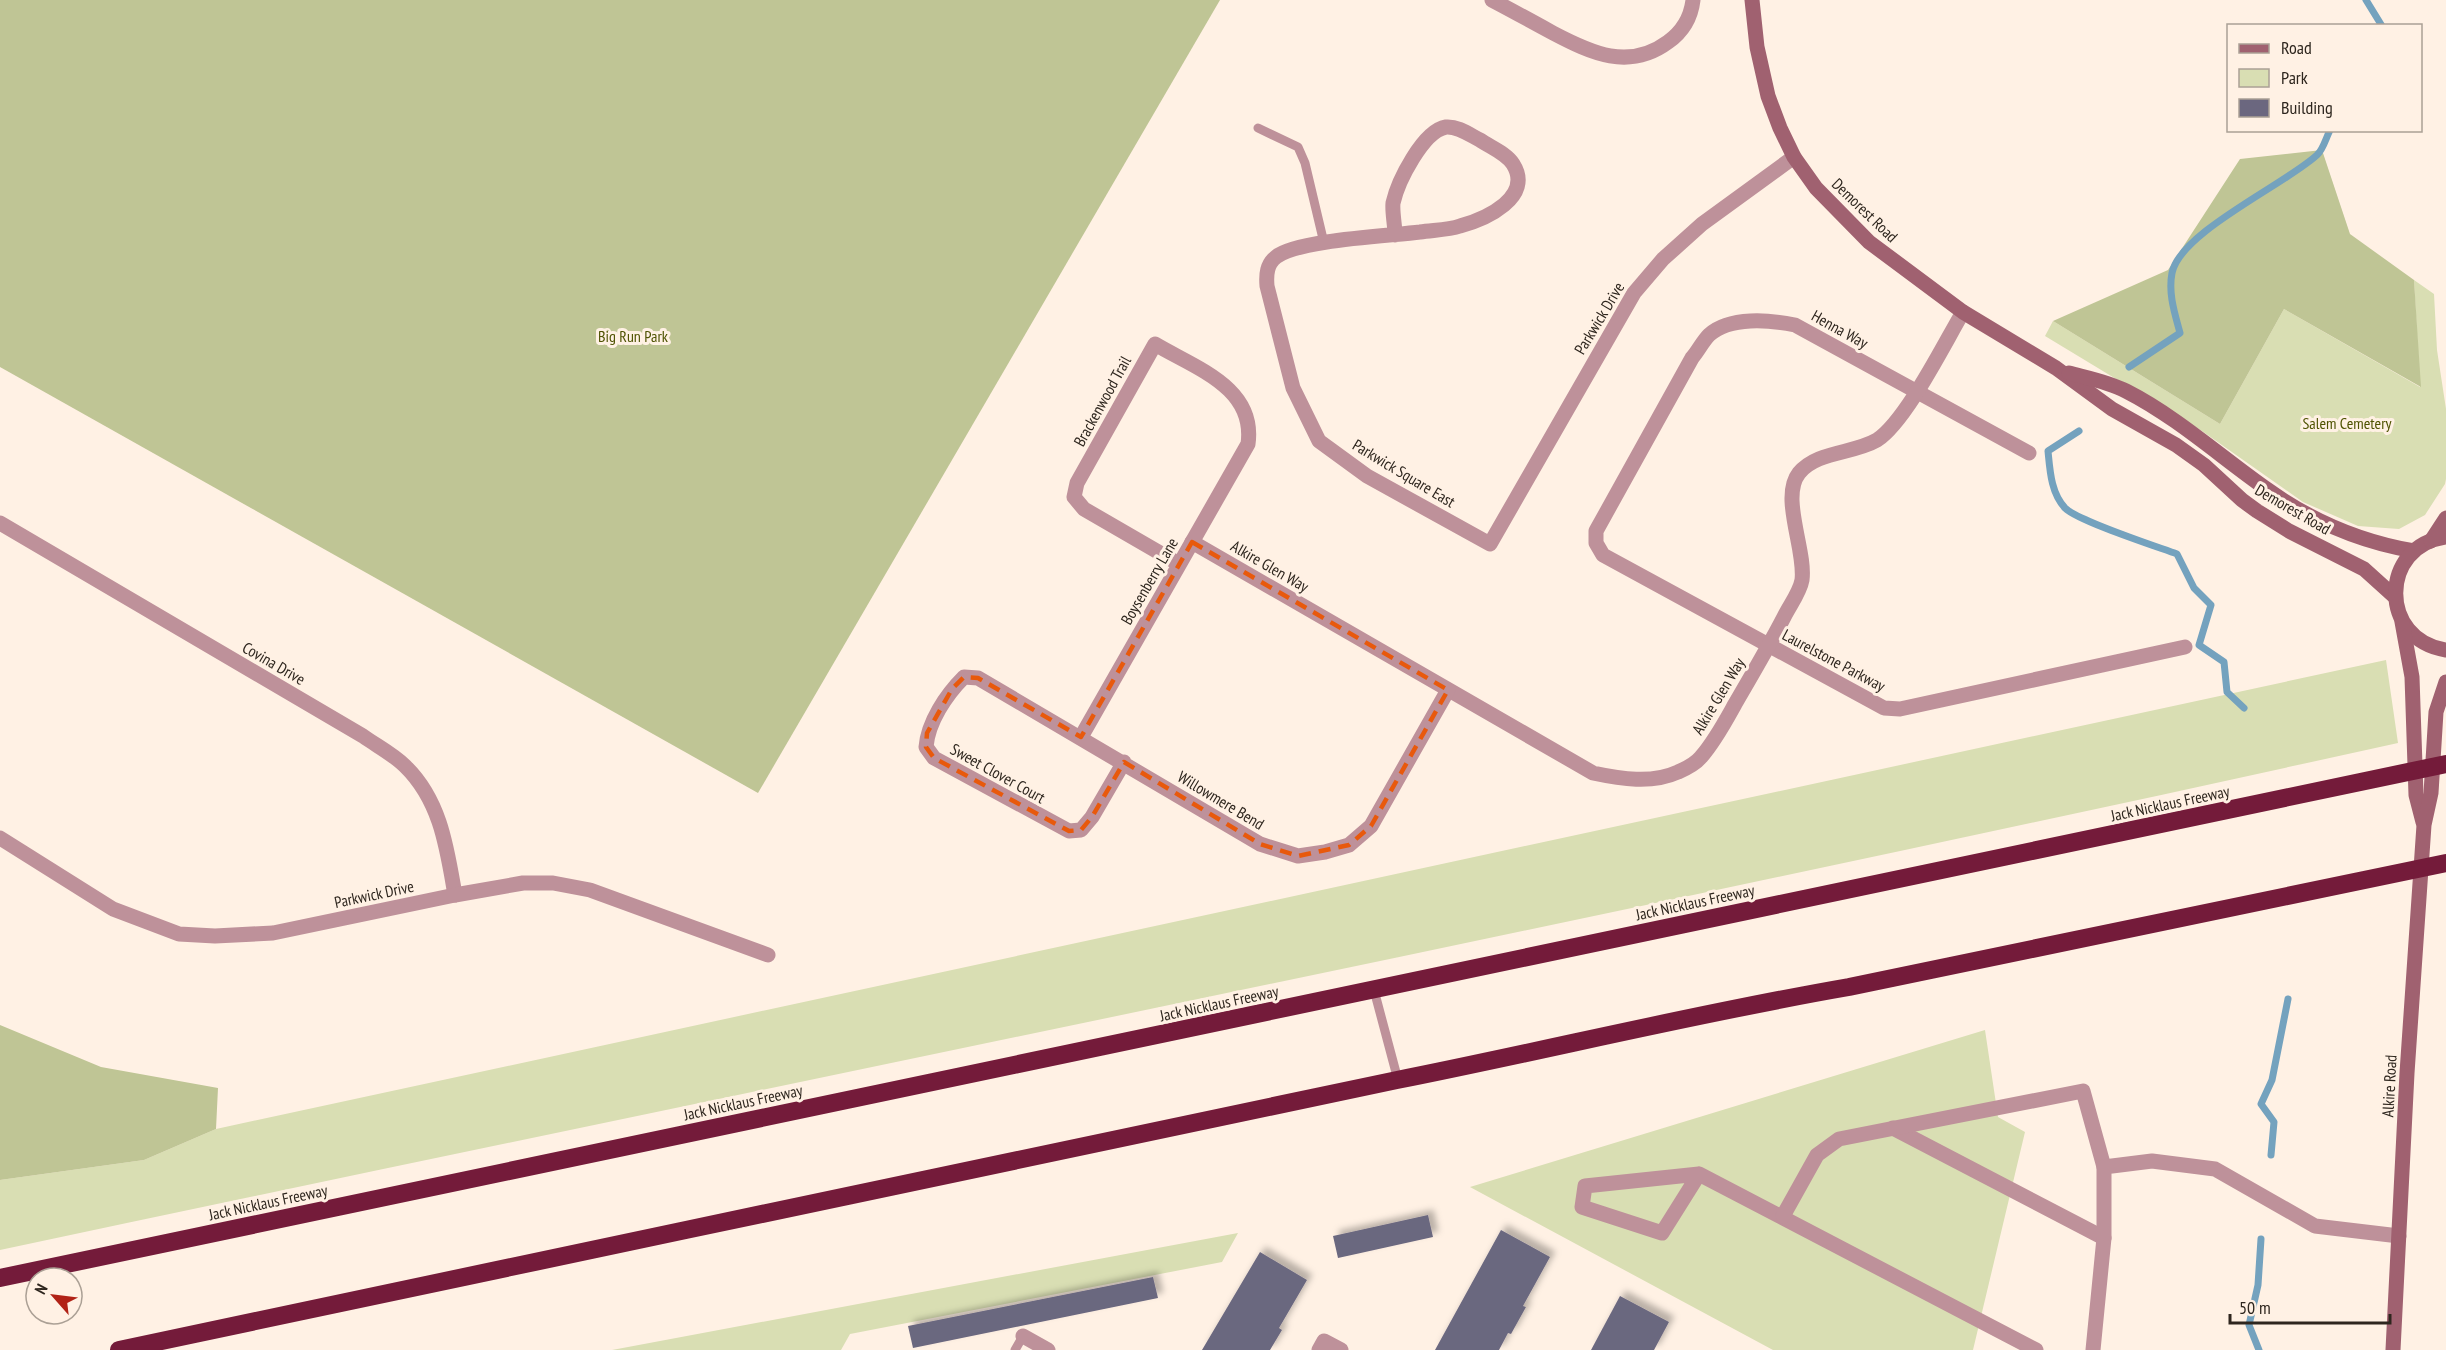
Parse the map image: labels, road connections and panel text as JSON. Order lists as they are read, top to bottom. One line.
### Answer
{"streets":{"highway":["Jack Nicklaus Freeway"],"street":["Demorest Road","Parkwick Drive","Henna Way","Brackenwood Trail","Parkwick Square East","Alkire Glen Way","Boysenberry Lane","Laurelstone Parkway","Covina Drive","Sweet Clover Court","Willowmere Bend","Alkire Road"]},"crossings":[["Demorest Road","Parkwick Drive"],["Demorest Road","Alkire Glen Way"],["Demorest Road","Alkire Road"],["Parkwick Drive","Parkwick Square East"],["Parkwick Drive","Covina Drive"],["Henna Way","Alkire Glen Way"],["Henna Way","Laurelstone Parkway"],["Brackenwood Trail","Boysenberry Lane"],["Alkire Glen Way","Boysenberry Lane"],["Alkire Glen Way","Laurelstone Parkway"],["Alkire Glen Way","Willowmere Bend"],["Boysenberry Lane","Sweet Clover Court"],["Boysenberry Lane","Willowmere Bend"],["Sweet Clover Court","Willowmere Bend"]],"parks":["Big Run Park","Salem Cemetery"],"legend":["Road","Park","Building"],"scale_bar":"50 m","north":"top left"}
